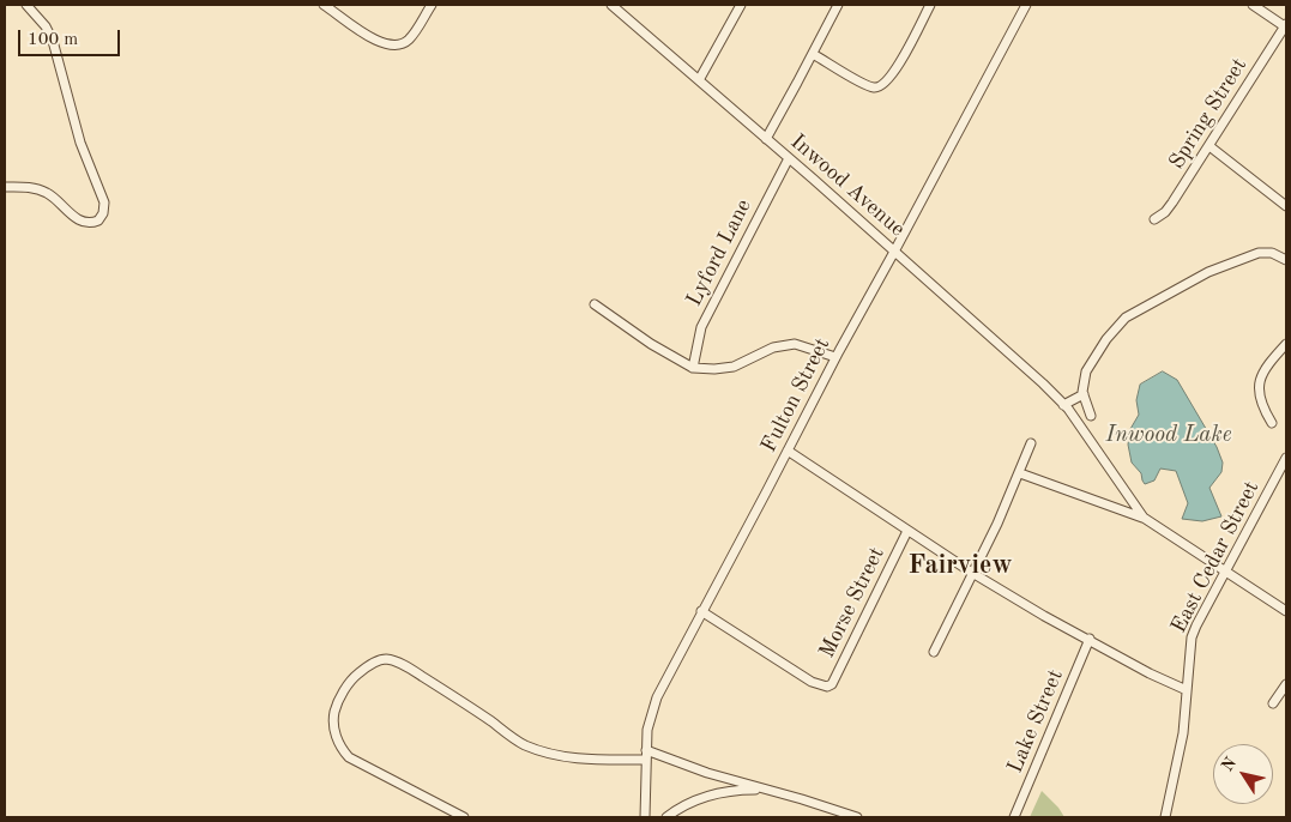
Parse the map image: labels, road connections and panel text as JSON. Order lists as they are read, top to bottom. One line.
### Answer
{"streets":{"street":["Spring Street","Inwood Avenue","Lyford Lane","Fulton Street","East Cedar Street","Morse Street","Lake Street"]},"crossings":[["Inwood Avenue","Lyford Lane"],["Inwood Avenue","Fulton Street"],["Fulton Street","Morse Street"]],"districts":["Fairview"],"water":["Inwood Lake"],"scale_bar":"100 m","north":"top left"}
